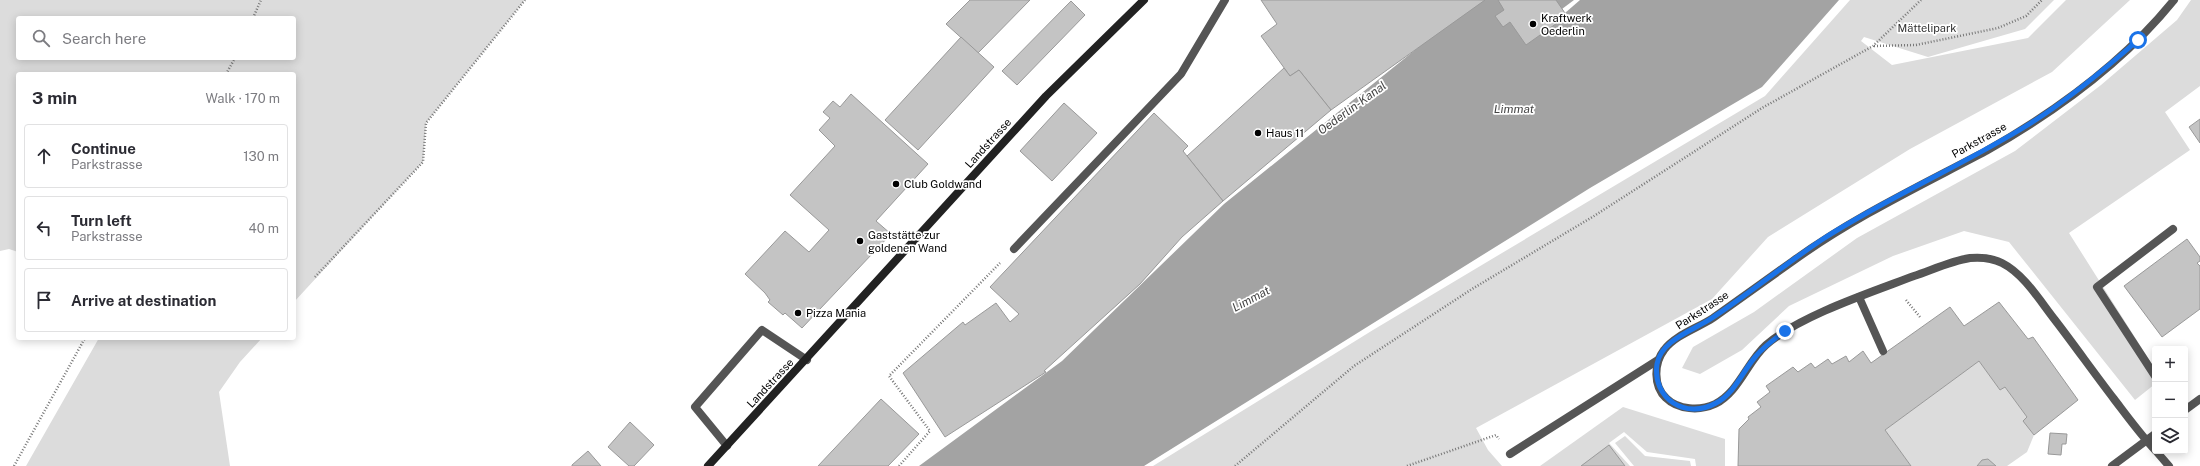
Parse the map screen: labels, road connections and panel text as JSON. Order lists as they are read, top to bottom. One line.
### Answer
{"streets":{"main road":["Landstrasse"],"street":["Parkstrasse"]},"water":["Oederlin-Kanal","Limmat"],"parks":["Mättelipark"],"places":["Kraftwerk Oederlin","Haus 11","Club Goldwand","Gaststätte zur goldenen Wand","Pizza Mania"],"page":{"search":"Search here","heading":["3 min","Walk · 170 m"],"list":[["Continue","Parkstrasse","130 m"],["Turn left","Parkstrasse","40 m"],"Arrive at destination"],"map_buttons":["+","−"]}}
